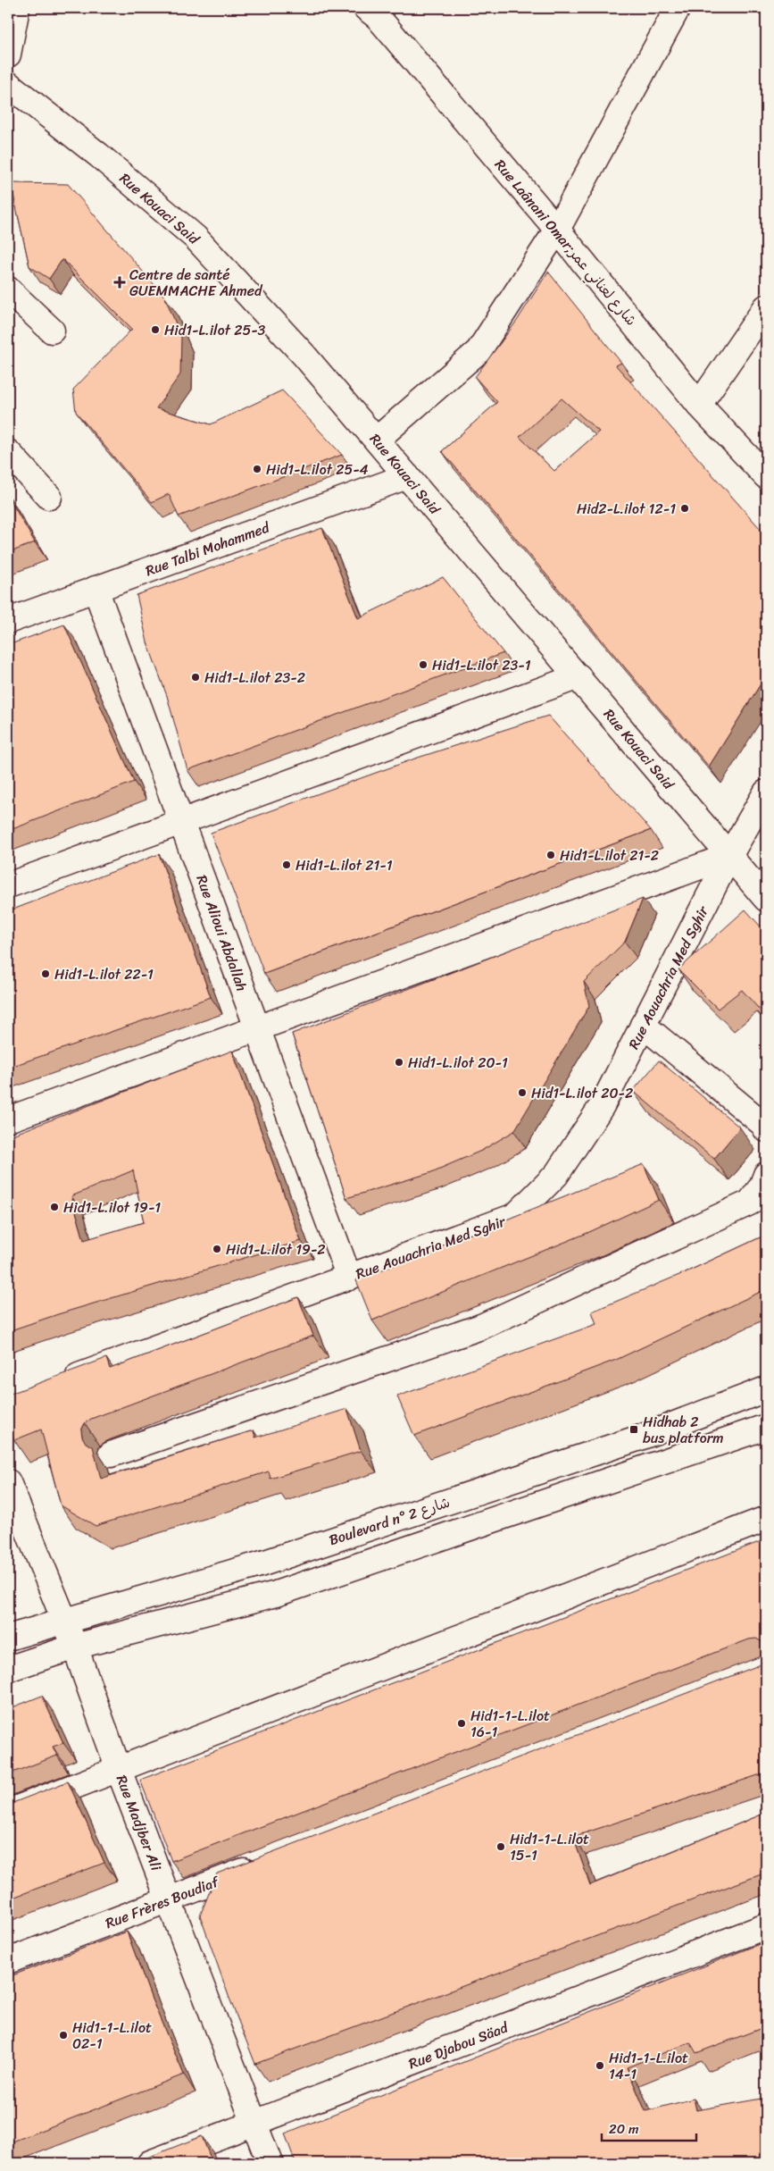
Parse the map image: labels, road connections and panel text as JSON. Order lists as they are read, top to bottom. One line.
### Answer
{"streets":{"street":["Rue Kouaci Said","Rue Laânani Omar;شارع لعناني عمر","Rue Talbi Mohammed","Rue Alioui Abdallah","Rue Aouachria Med Sghir","Boulevard n° شارع 2","Rue Madjber Ali","Rue Frères Boudiaf","Rue Djabou Säad"]},"crossings":[["Rue Kouaci Said","Rue Talbi Mohammed"],["Rue Kouaci Said","Rue Aouachria Med Sghir"],["Rue Talbi Mohammed","Rue Alioui Abdallah"],["Rue Alioui Abdallah","Rue Aouachria Med Sghir"],["Boulevard n° شارع 2","Rue Madjber Ali"],["Rue Madjber Ali","Rue Frères Boudiaf"],["Rue Madjber Ali","Rue Djabou Säad"]],"places":{"health":["Centre de santé GUEMMACHE Ahmed"],"other":["Hid1-L.ilot 25-3","Hid1-L.ilot 25-4","Hid2-L.ilot 12-1","Hid1-L.ilot 23-1","Hid1-L.ilot 23-2","Hid1-L.ilot 21-2","Hid1-L.ilot 21-1","Hid1-L.ilot 22-1","Hid1-L.ilot 20-1","Hid1-L.ilot 20-2","Hid1-L.ilot 19-1","Hid1-L.ilot 19-2","Hid1-1-L.ilot 16-1","Hid1-1-L.ilot 15-1","Hid1-1-L.ilot 02-1","Hid1-1-L.ilot 14-1"],"transit":["Hidhab 2 bus platform"]},"scale_bar":"20 m"}
